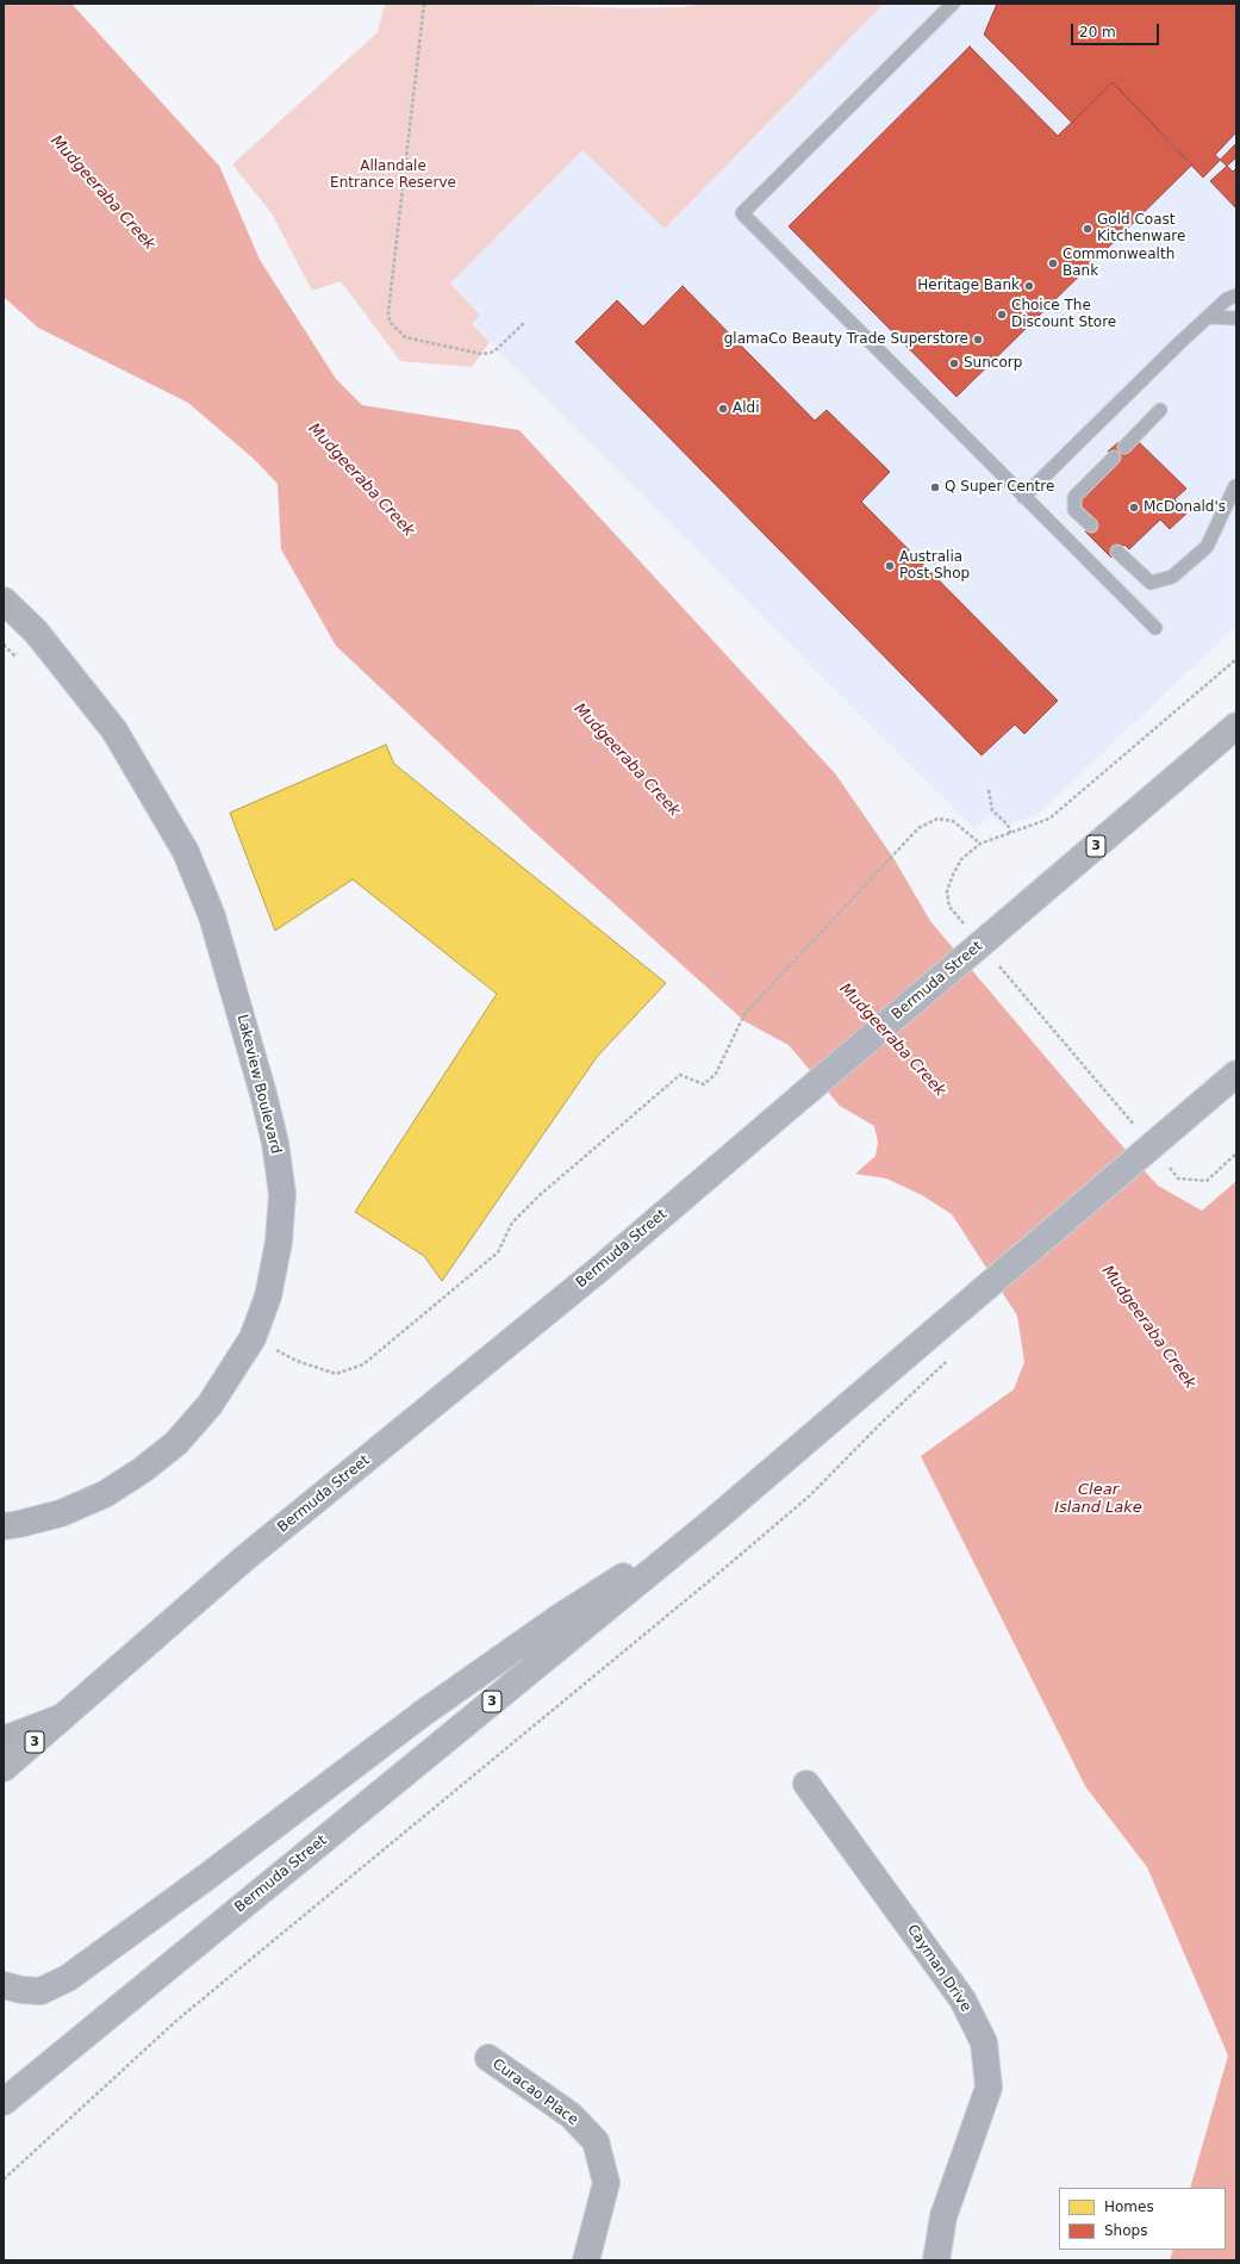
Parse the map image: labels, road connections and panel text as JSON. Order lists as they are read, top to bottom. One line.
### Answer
{"streets":{"main road":["3","Bermuda Street"],"street":["Lakeview Boulevard","Cayman Drive","Curacao Place"]},"water":["Mudgeeraba Creek","Clear Island Lake"],"parks":["Allandale Entrance Reserve"],"places":["Gold Coast Kitchenware","Commonwealth Bank","Heritage Bank","Choice The Discount Store","glamaCo Beauty Trade Superstore","Suncorp","Aldi","Q Super Centre","McDonald's","Australia Post Shop"],"legend":["Homes","Shops"],"scale_bar":"20 m"}
